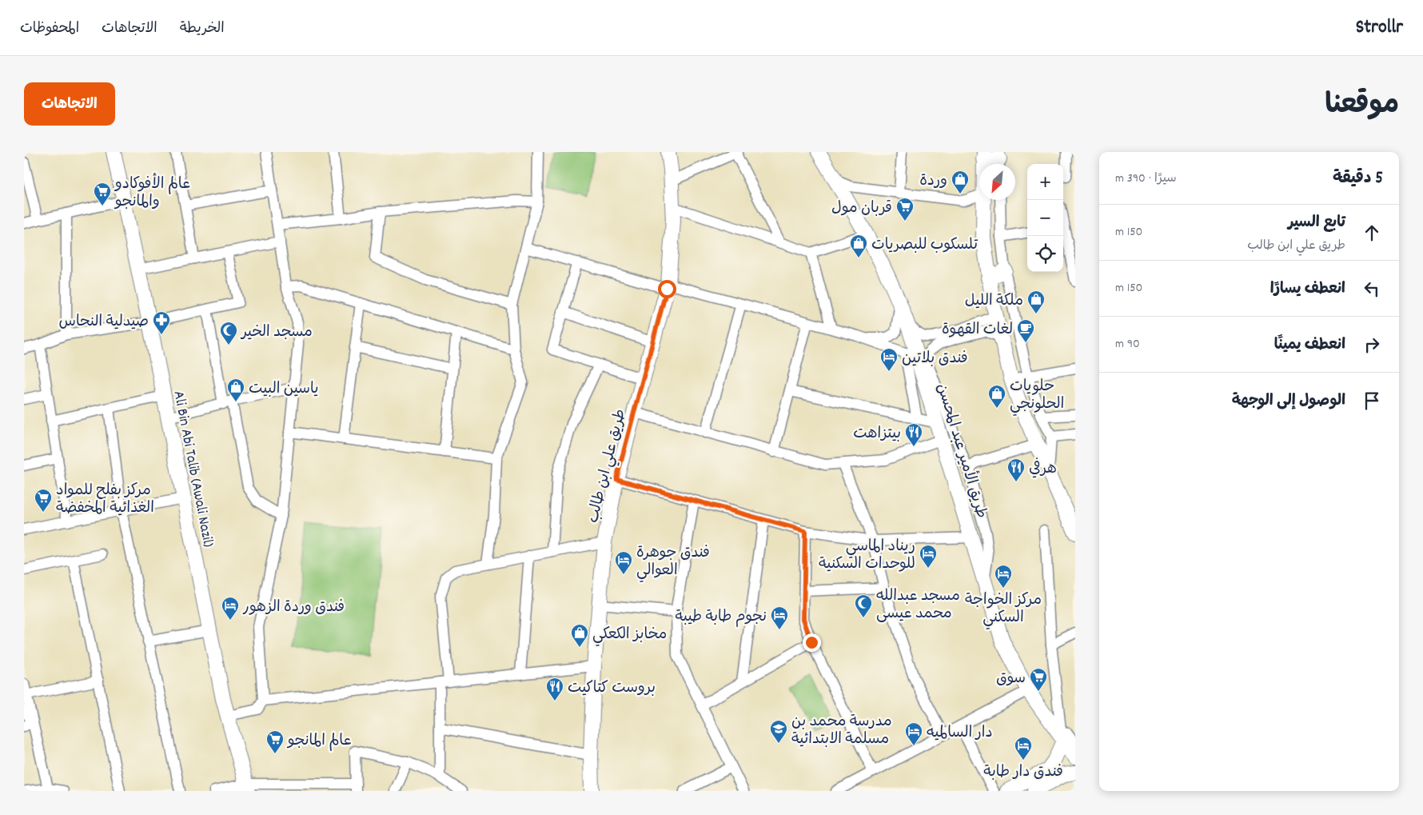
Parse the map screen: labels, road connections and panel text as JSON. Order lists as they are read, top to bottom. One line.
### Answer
{"streets":{"main road":["طريق الأمير عبد المحسن","طريق علي ابن طالب","Ali Bin Abi Talib (Awali Nazil)"]},"places":{"shop":["وردة","تلسكوب للبصريات","ملكة الليل","ياسين البيت","حلويات الحلونجي","مخابز الكعكي"],"supermarket":["عالم الأفوكادو والمانجو","قربان مول","مركز بفلح للمواد الغذائية المخفضة","سوق","عالم المانجو"],"pharmacy":["صيدلية النحاس"],"cafe":["لغات القهوة"],"mosque":["مسجد الخير","مسجد عبدالله محمد عيسى"],"hotel":["فندق بلاتين","ريناد الماسي للوحدات السكنية","فندق جوهرة العوالي","مركز الخواجة السكني","فندق وردة الزهور","نجوم طابة طيبة","دار السالميه","فندق دار طابة"],"restaurant":["بيتزاهت","هرفي","بروست كتاكيت"],"school or university":["مدرسة محمد بن مسلمة الابتدائية"]},"north":"bottom left","page":{"header":"Strollr","nav":["الخريطة","الاتجاهات","المحفوظات"],"title":"موقعنا","buttons":"الاتجاهات","heading":["5 دقيقة","سيرًا · 390 m"],"map_buttons":["+","−"],"list":[["تابع السير","طريق علي ابن طالب","150 m"],["انعطف يسارًا","150 m"],["انعطف يمينًا","90 m"],"الوصول إلى الوجهة"]}}
